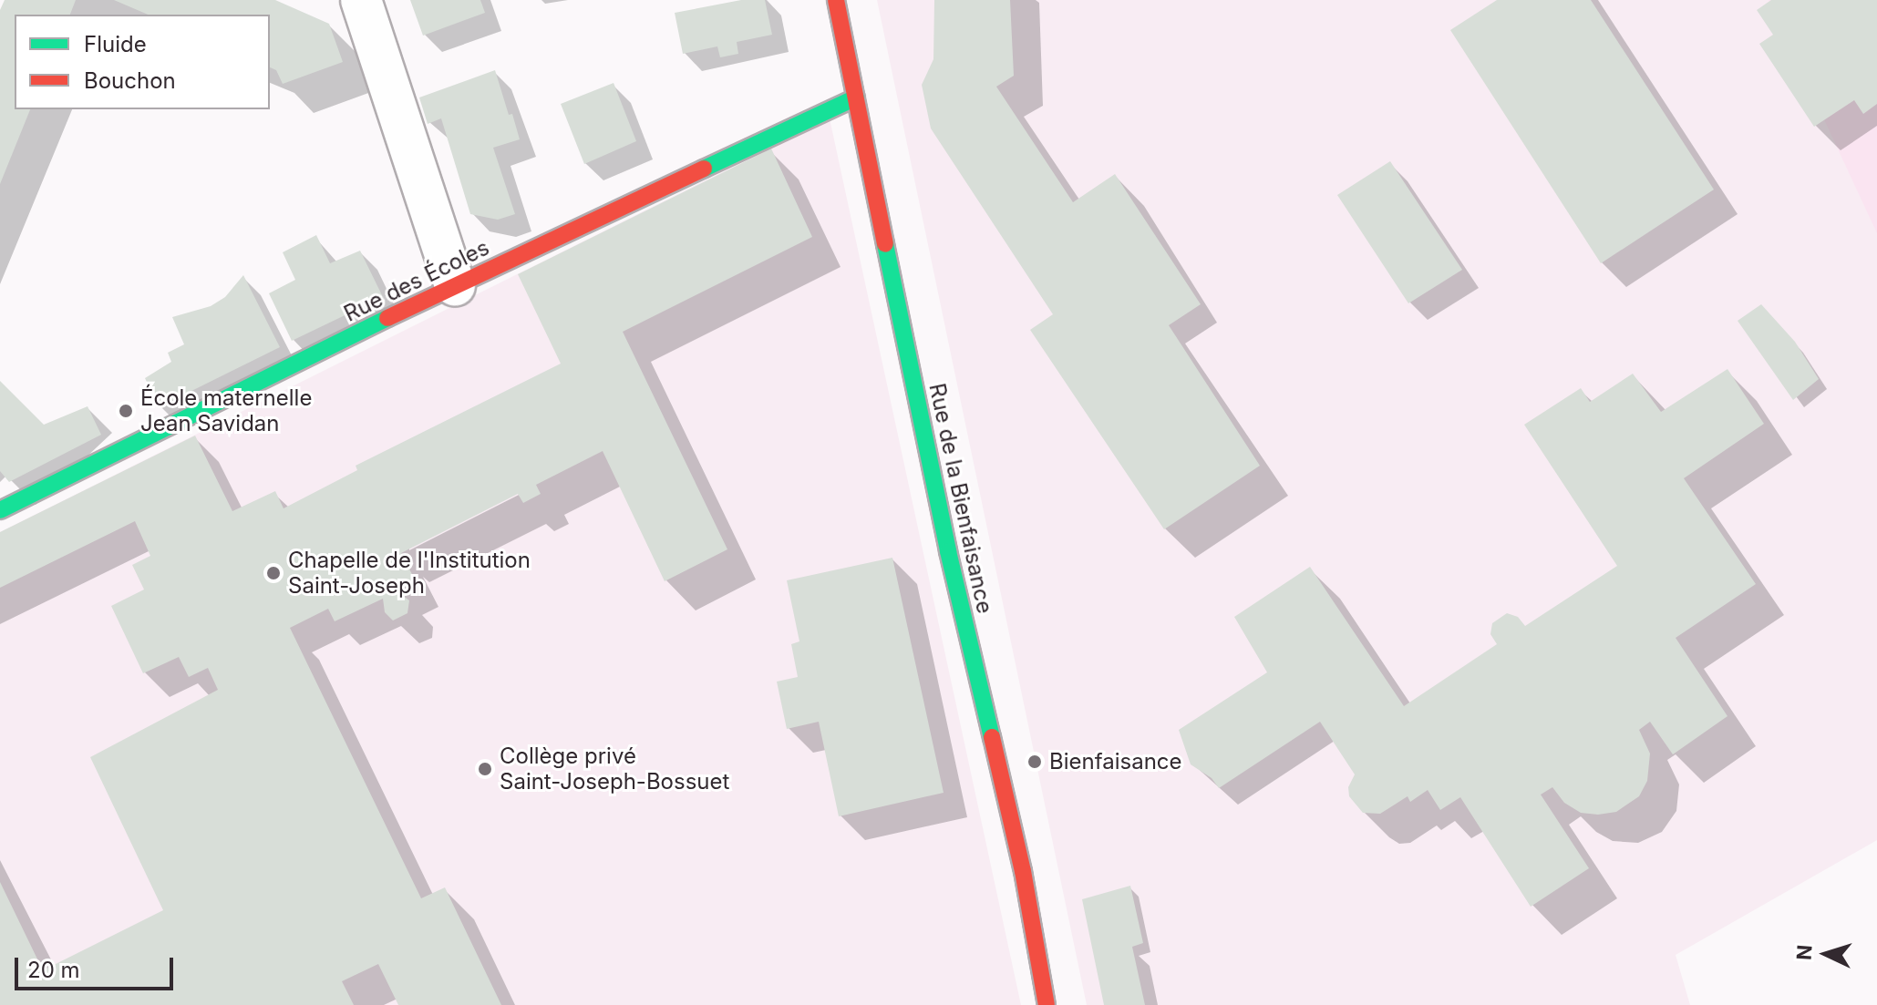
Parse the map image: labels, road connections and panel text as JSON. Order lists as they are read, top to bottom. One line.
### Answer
{"streets":{"street":["Rue des Écoles","Rue de la Bienfaisance"]},"crossings":[["Rue des Écoles","Rue de la Bienfaisance"]],"places":["École maternelle Jean Savidan","Chapelle de l'Institution Saint-Joseph","Bienfaisance","Collège privé Saint-Joseph-Bossuet"],"legend":["Fluide","Bouchon"],"scale_bar":"20 m","north":"left"}
